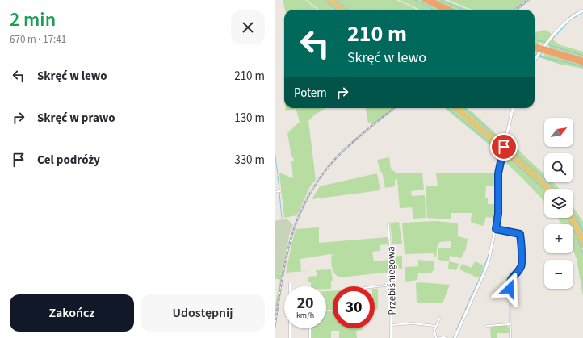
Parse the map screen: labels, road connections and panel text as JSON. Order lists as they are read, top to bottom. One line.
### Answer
{"streets":{"street":["Przebiśniegowa"]},"north":"top right","page":{"heading":["2 min","670 m · 17:41"],"turn":["210 m","Skręć w lewo"],"list":[{"name":"Skręć w lewo","value":"210 m"},{"name":"Skręć w prawo","value":"130 m"},{"name":"Cel podróży","value":"330 m"}],"then":"Potem","map_buttons":["+","−"],"speed":"20 km/h","limit":"30","buttons":["Zakończ","Udostępnij"]}}
